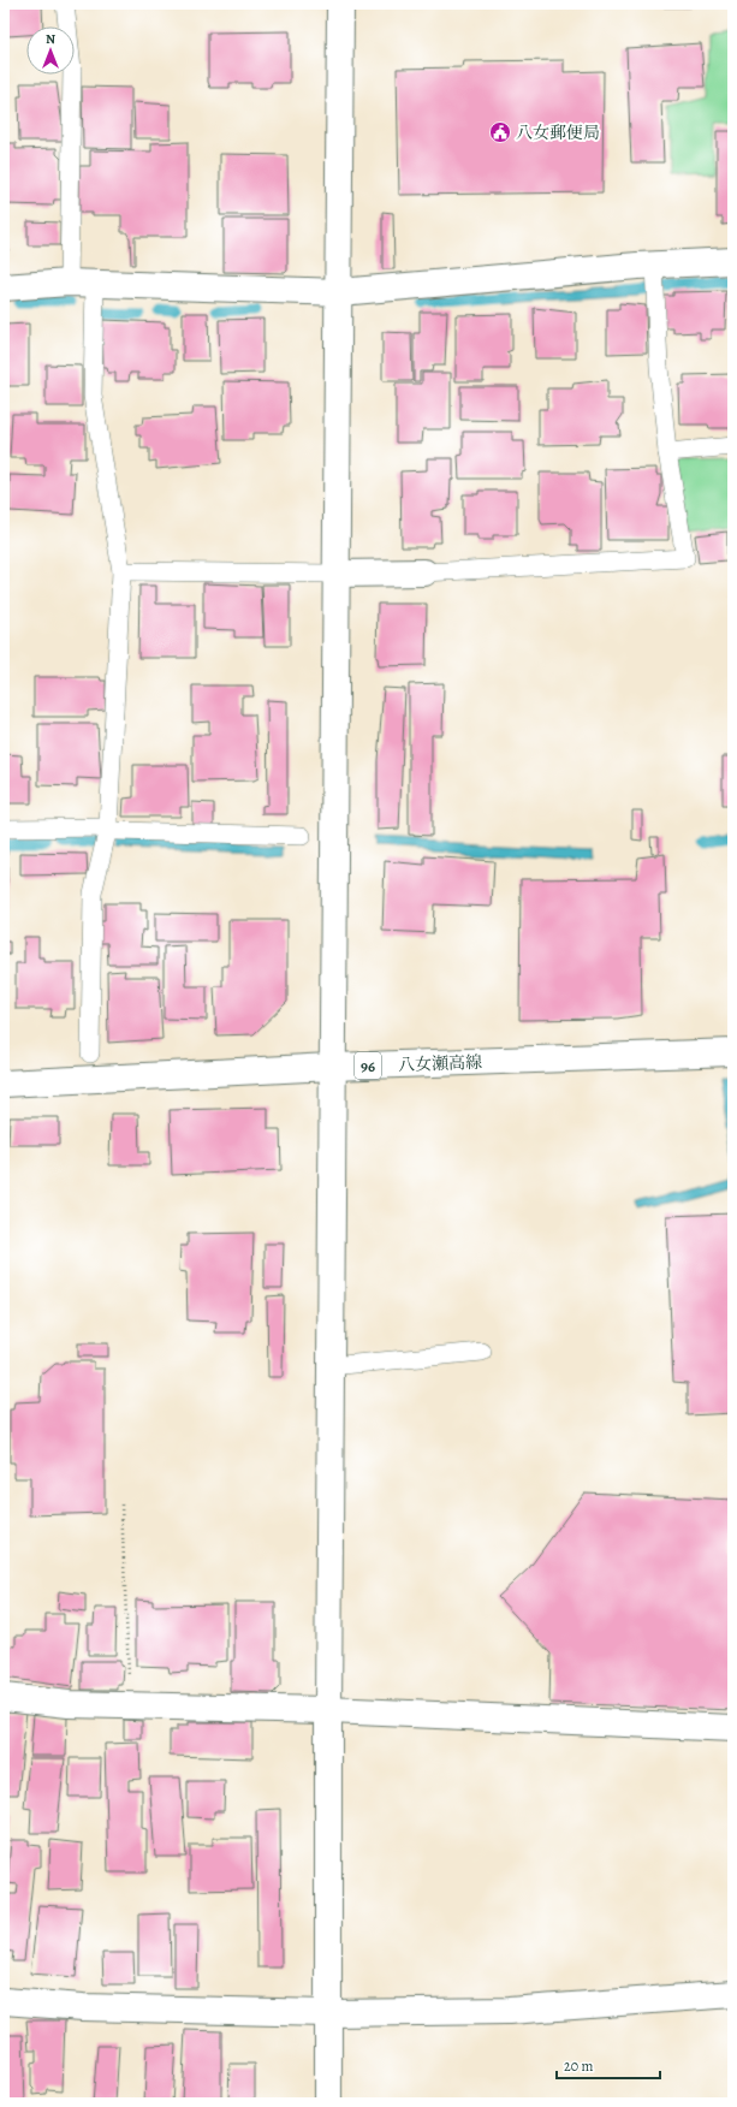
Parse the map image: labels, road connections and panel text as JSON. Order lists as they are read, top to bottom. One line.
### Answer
{"streets":{"street":["八女瀬高線","96"]},"places":{"public building":["八女郵便局"]},"scale_bar":"20 m","north":"top"}
